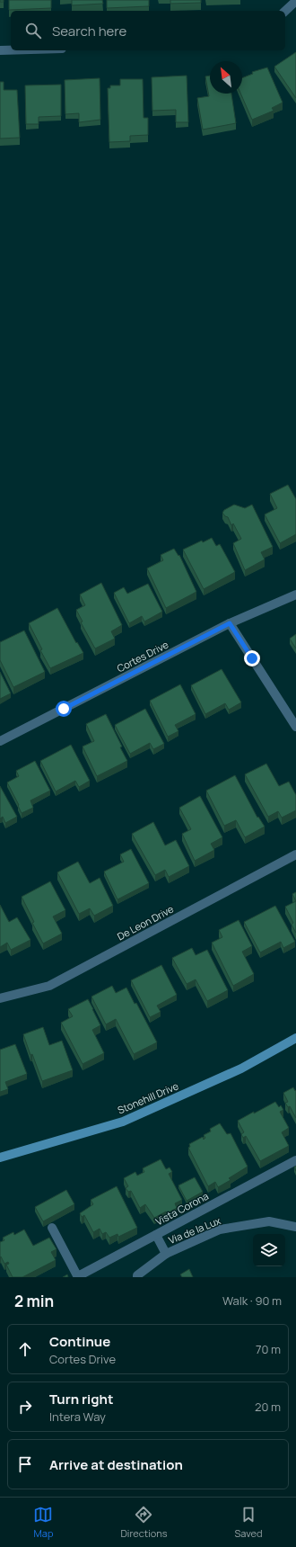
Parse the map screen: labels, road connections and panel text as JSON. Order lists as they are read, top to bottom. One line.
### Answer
{"streets":{"main road":["Stonehill Drive"],"street":["Cortes Drive","De Leon Drive","Vista Corona","Via de la Lux"]},"north":"top left","page":{"search":"Search here","heading":["2 min","Walk · 90 m"],"list":[["Continue","Cortes Drive","70 m"],["Turn right","Intera Way","20 m"],"Arrive at destination"],"nav":["Map","Directions","Saved"]}}
